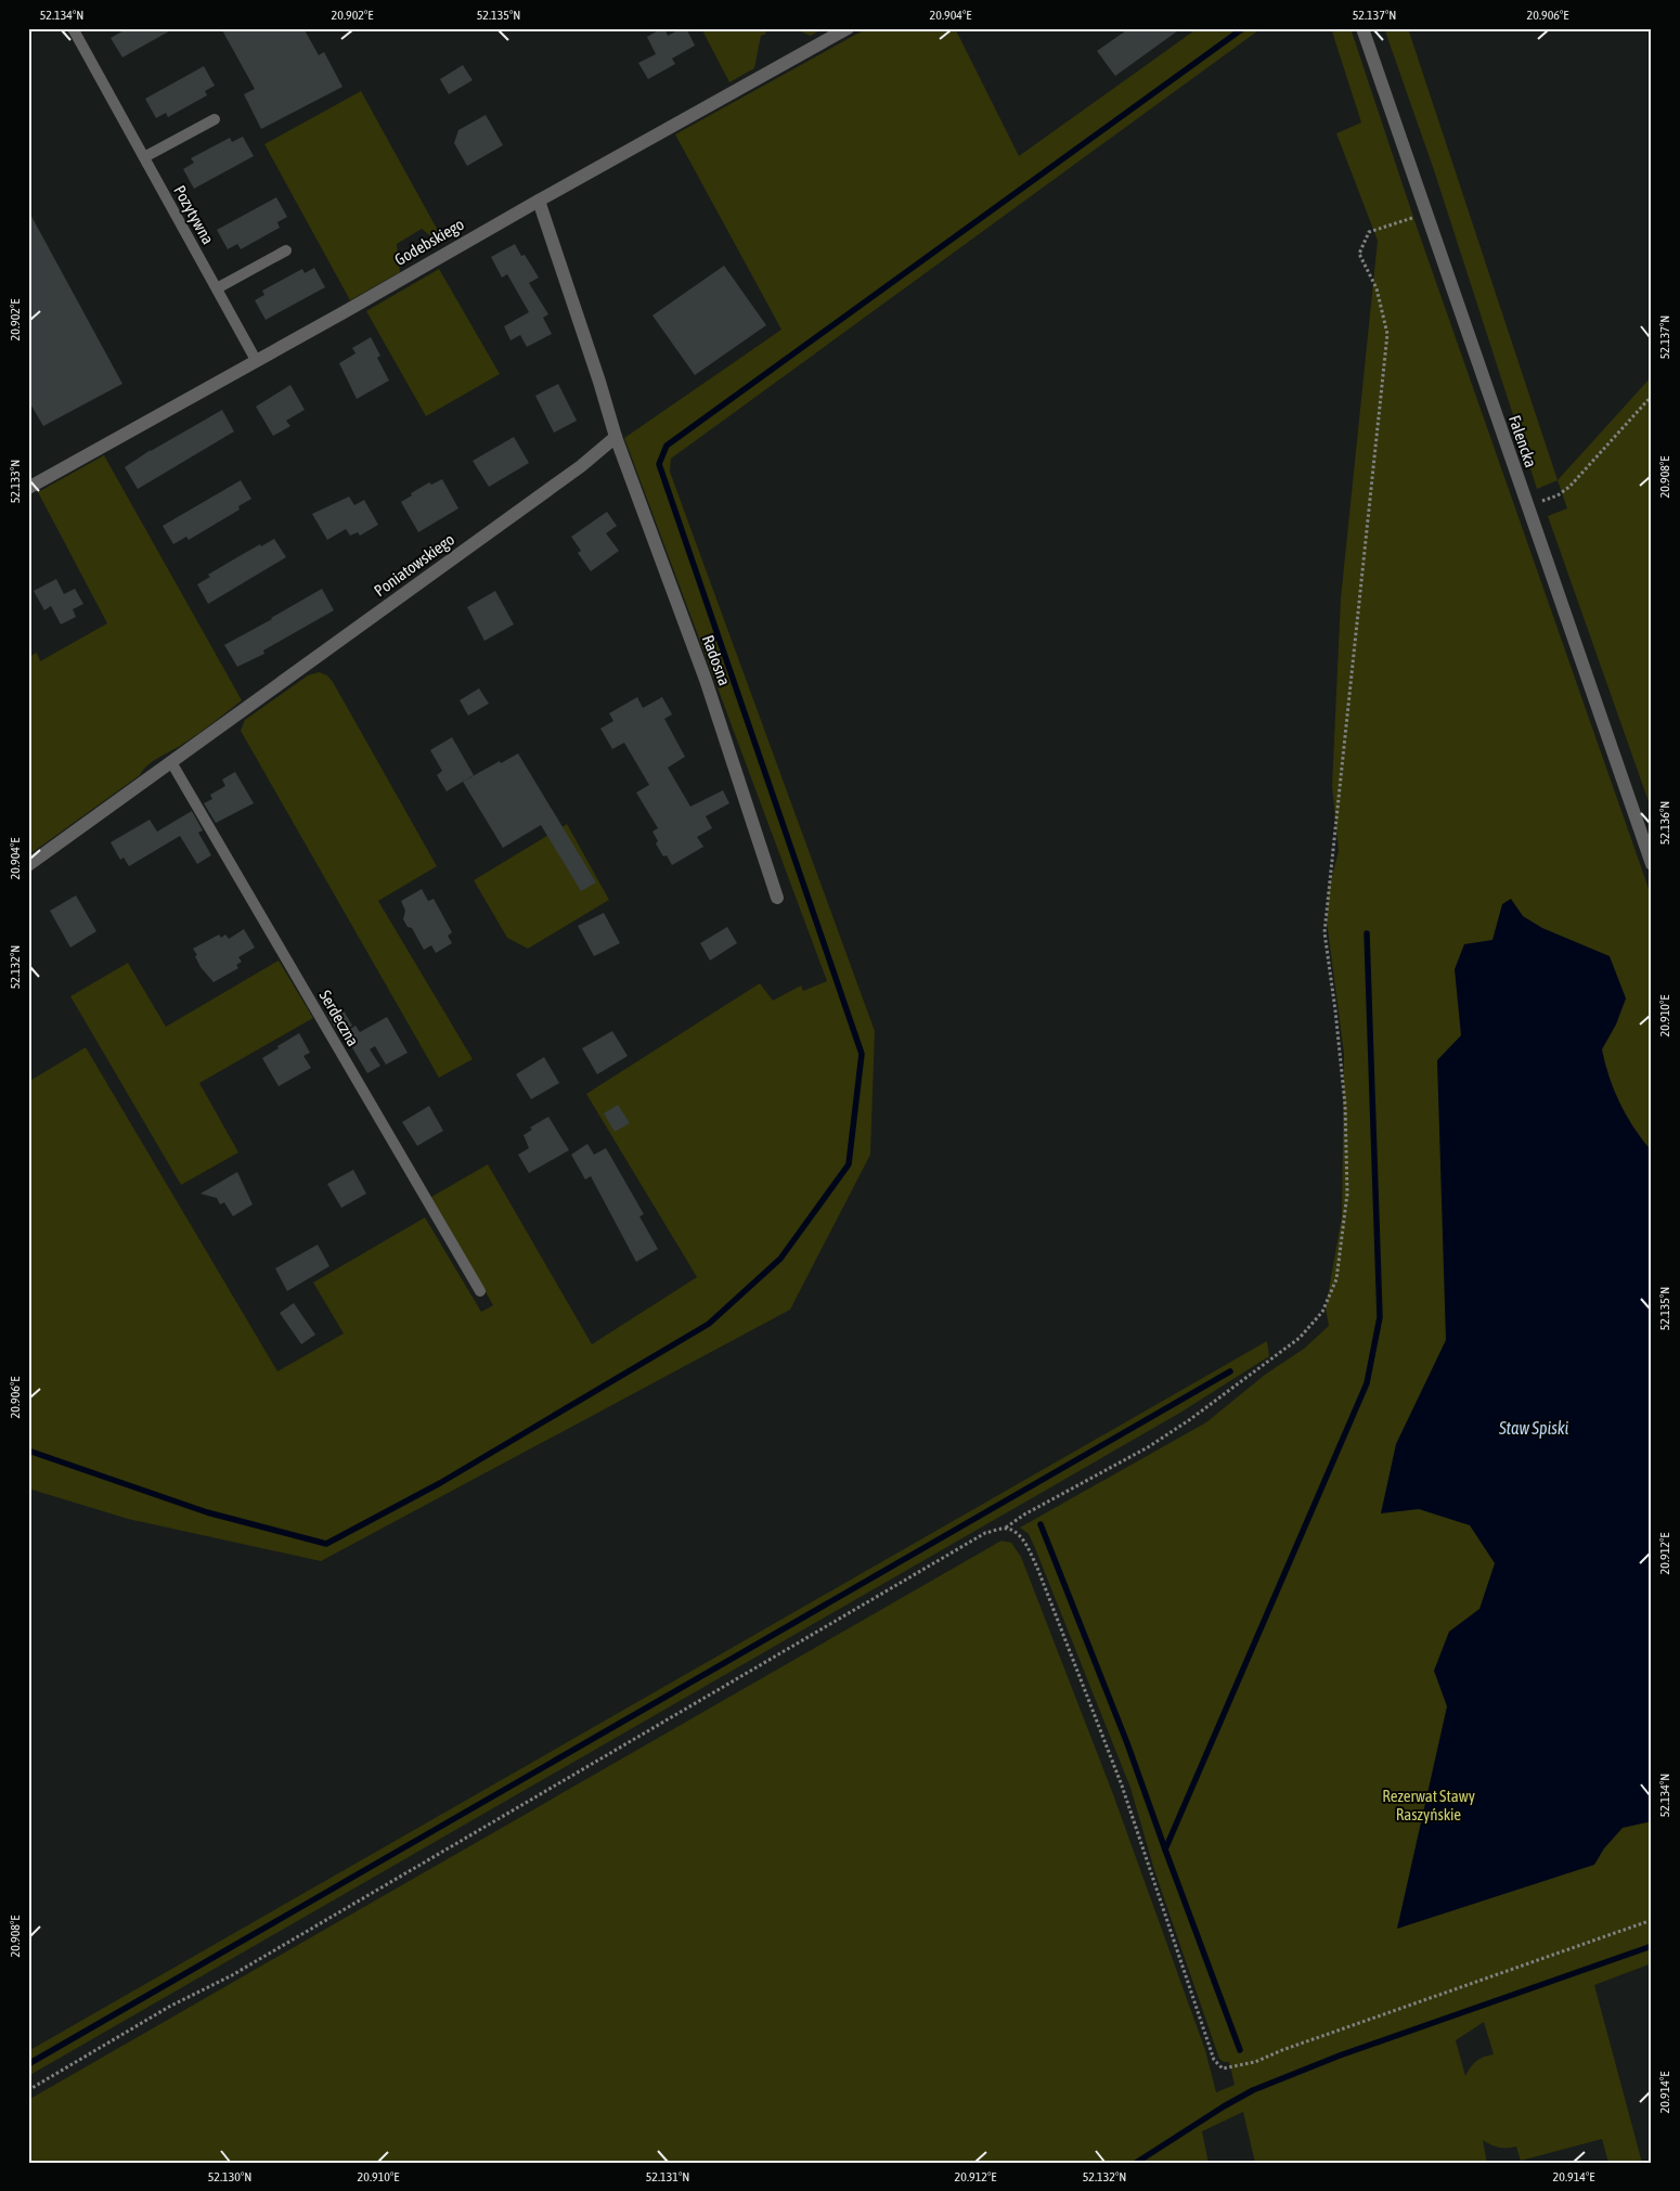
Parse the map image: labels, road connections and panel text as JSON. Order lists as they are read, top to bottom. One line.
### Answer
{"streets":{"street":["Godebskiego","Falencka","Poniatowskiego","Radosna"],"lane":["Pozytywna","Serdeczna"]},"crossings":[["Pozytywna","Godebskiego"],["Poniatowskiego","Radosna"],["Poniatowskiego","Serdeczna"]],"water":["Staw Spiski"],"parks":["Rezerwat Stawy Raszyńskie"],"coordinates":["52.134°N","20.902°E","52.135°N","20.904°E","52.137°N","20.906°E","20.908°E","52.133°N","52.136°N","52.132°N","20.910°E","20.912°E","20.914°E","52.130°N","52.131°N"]}
